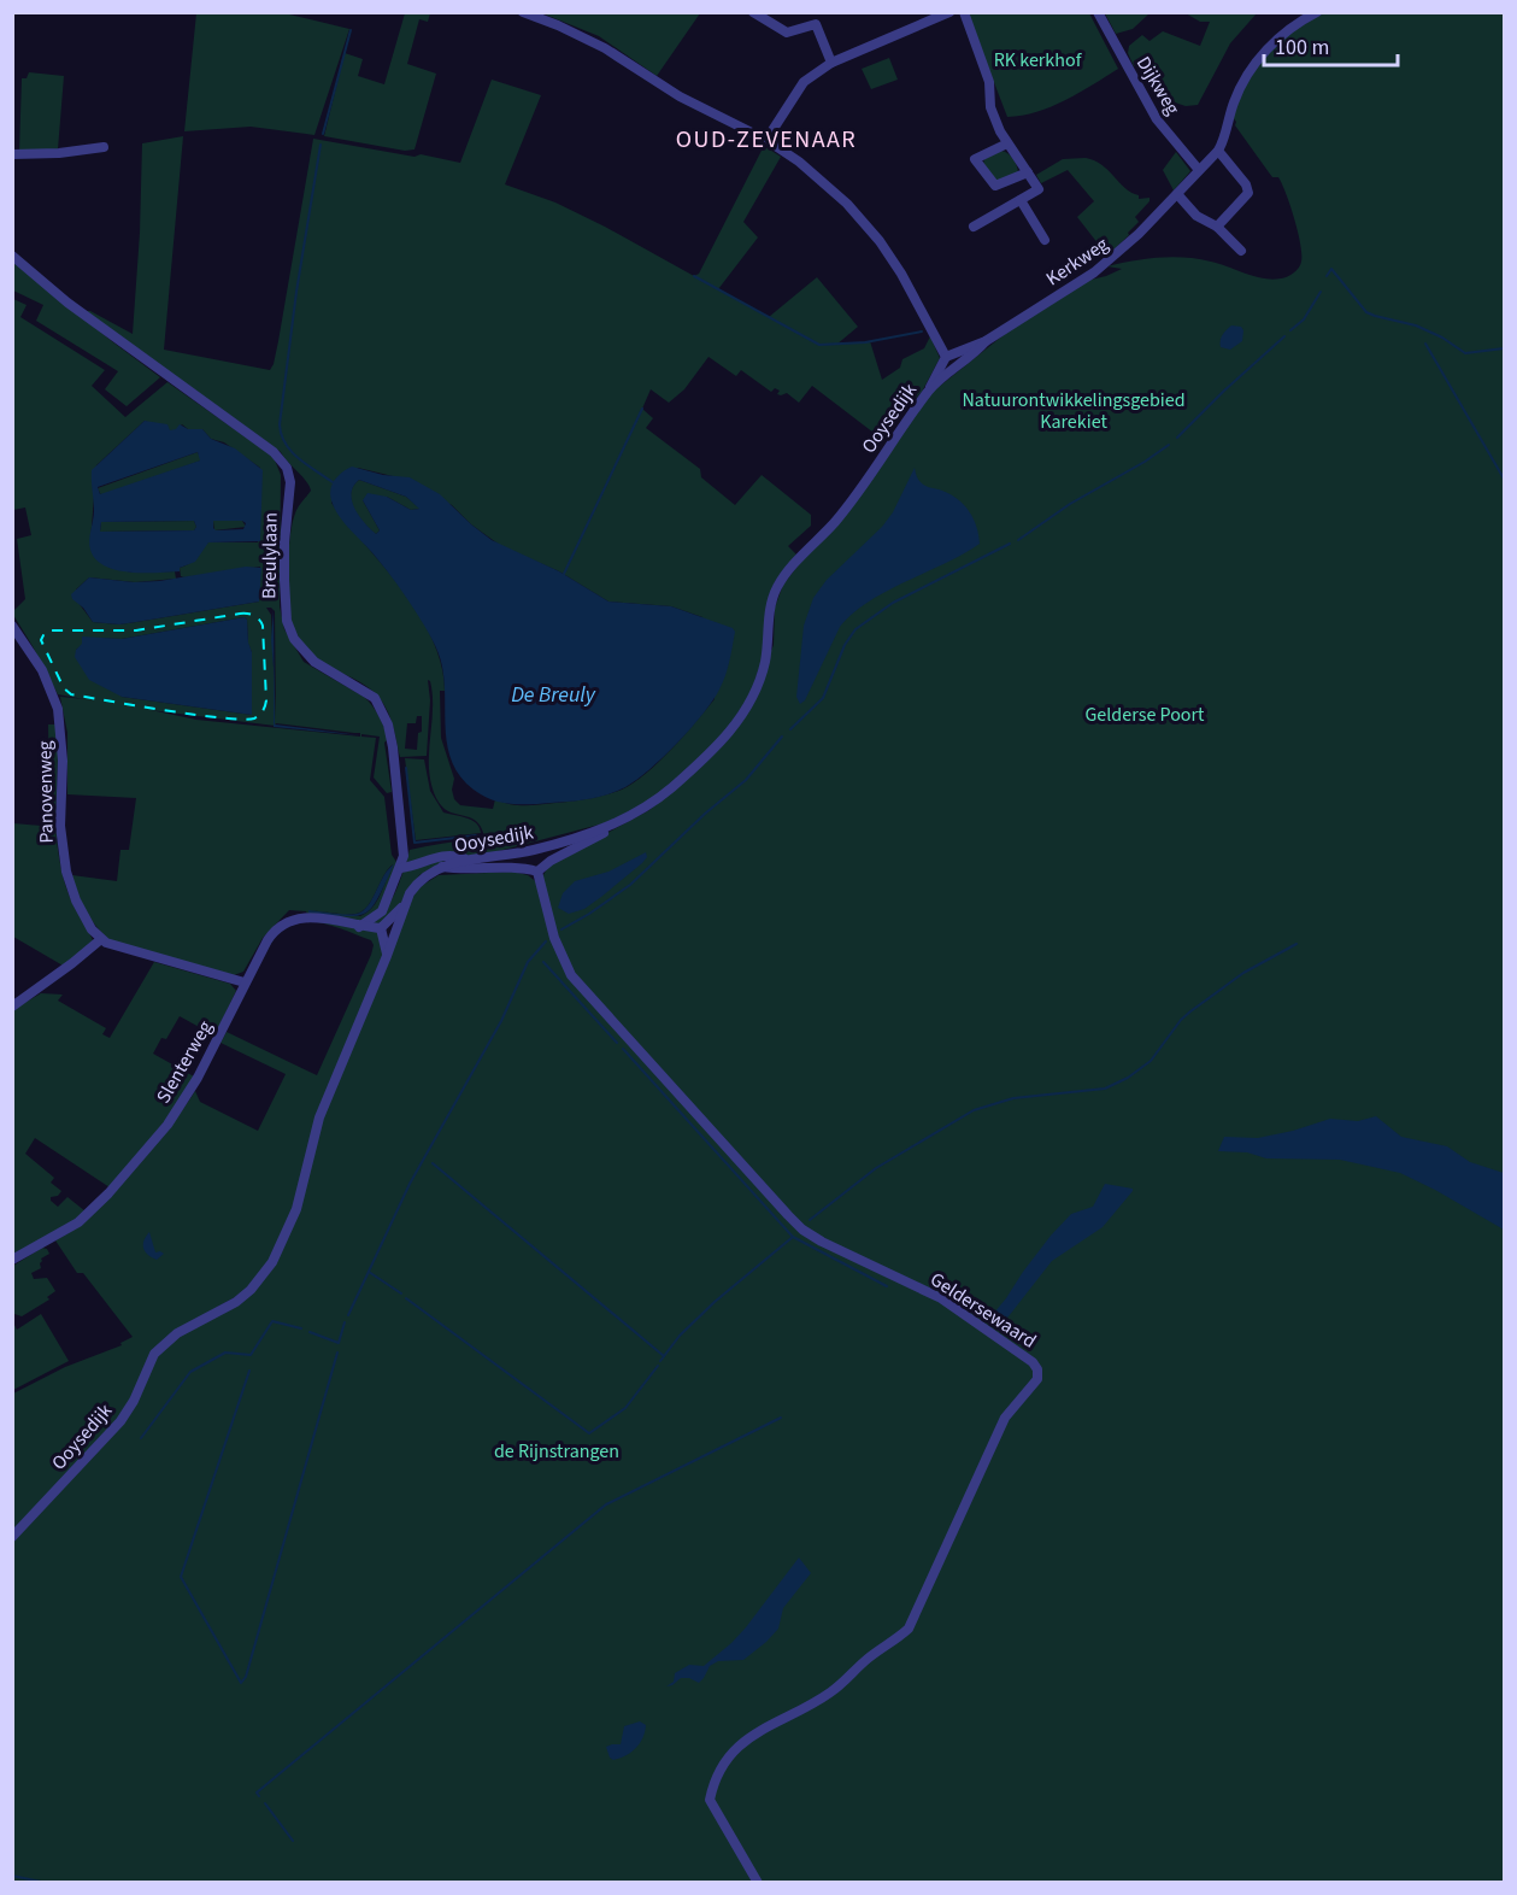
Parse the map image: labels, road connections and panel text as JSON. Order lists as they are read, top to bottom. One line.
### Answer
{"streets":{"street":["Dijkweg","Kerkweg","Ooysedijk","Breulylaan","Panovenweg","Slenterweg","Geldersewaard"]},"crossings":[["Dijkweg","Kerkweg"],["Kerkweg","Ooysedijk"],["Breulylaan","Slenterweg"]],"districts":["OUD-ZEVENAAR"],"water":["De Breuly"],"parks":["RK kerkhof","Natuurontwikkelingsgebied Karekiet","Gelderse Poort","de Rijnstrangen"],"scale_bar":"100 m"}
